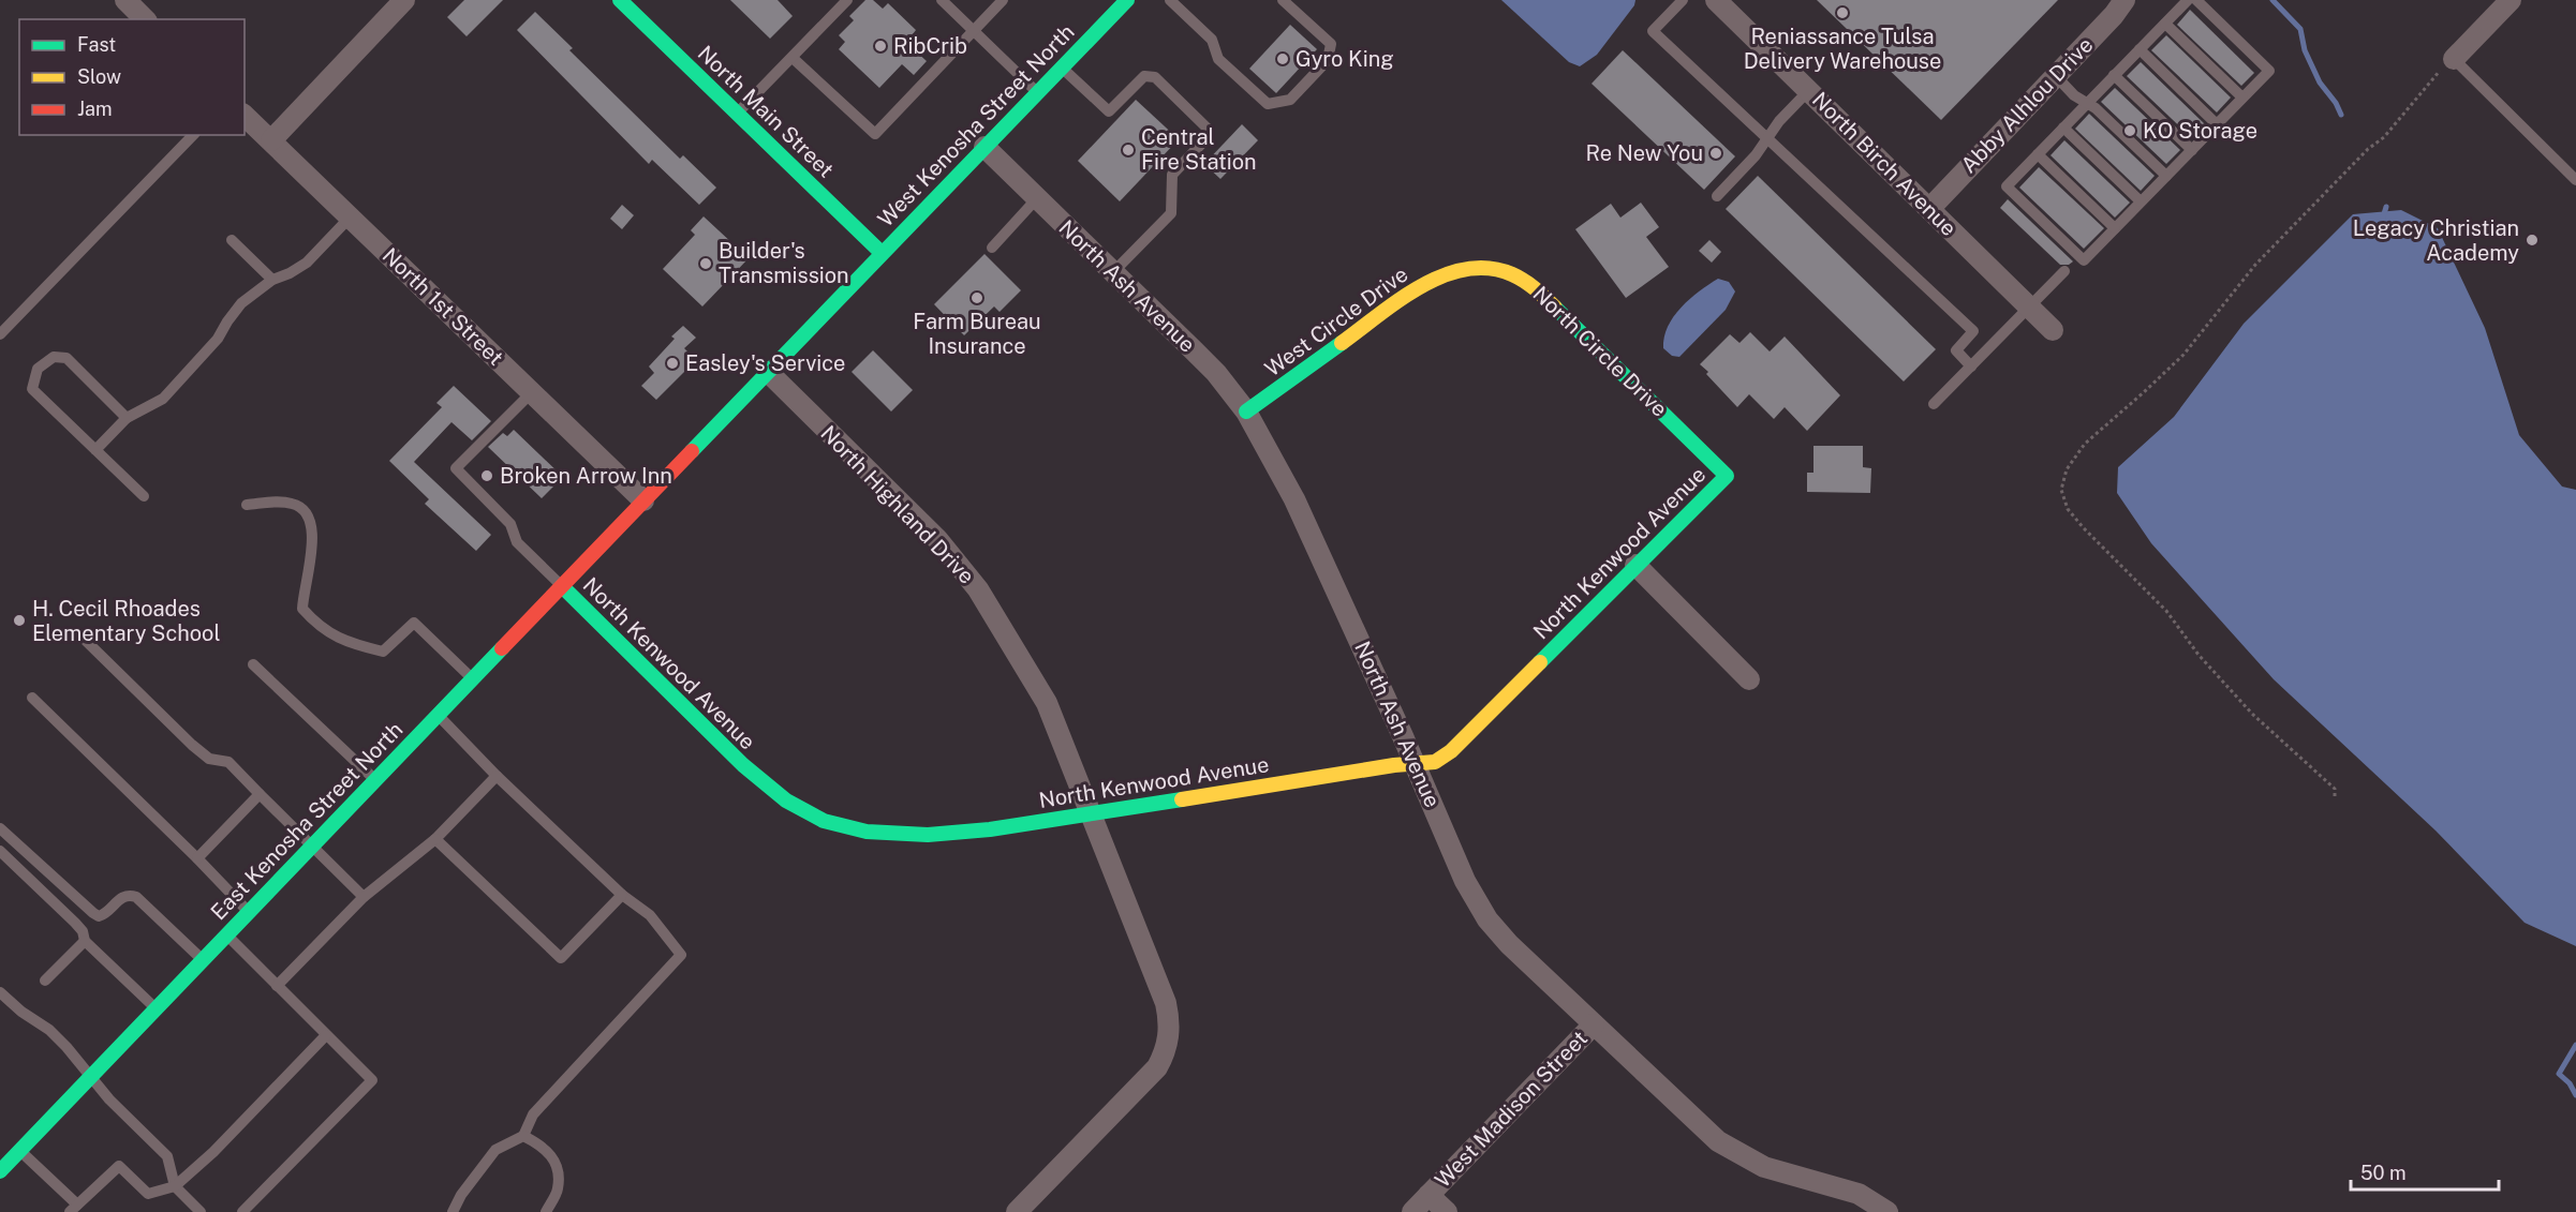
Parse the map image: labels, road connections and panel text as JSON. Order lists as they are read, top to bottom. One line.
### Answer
{"streets":{"main road":["North Main Street","West Kenosha Street North","West Circle Drive","North Circle Drive","North Kenwood Avenue","East Kenosha Street North"],"street":["Abby Alhlou Drive","North Birch Avenue","North Ash Avenue","North 1st Street","North Highland Drive","West Madison Street"]},"crossings":[["Abby Alhlou Drive","North Birch Avenue"],["North Main Street","West Kenosha Street North"],["West Kenosha Street North","North Ash Avenue"],["North Ash Avenue","West Circle Drive"],["North Ash Avenue","North Kenwood Avenue"],["North Ash Avenue","West Madison Street"],["North 1st Street","East Kenosha Street North"],["West Circle Drive","North Circle Drive"],["North Circle Drive","North Kenwood Avenue"],["North Highland Drive","North Kenwood Avenue"],["North Highland Drive","East Kenosha Street North"],["North Kenwood Avenue","East Kenosha Street North"]],"places":["Reniassance Tulsa Delivery Warehouse","RibCrib","Gyro King","KO Storage","Central Fire Station","Re New You","Legacy Christian Academy","Builder's Transmission","Farm Bureau Insurance","Easley's Service","Broken Arrow Inn","H. Cecil Rhoades Elementary School"],"legend":["Fast","Slow","Jam"],"scale_bar":"50 m"}
